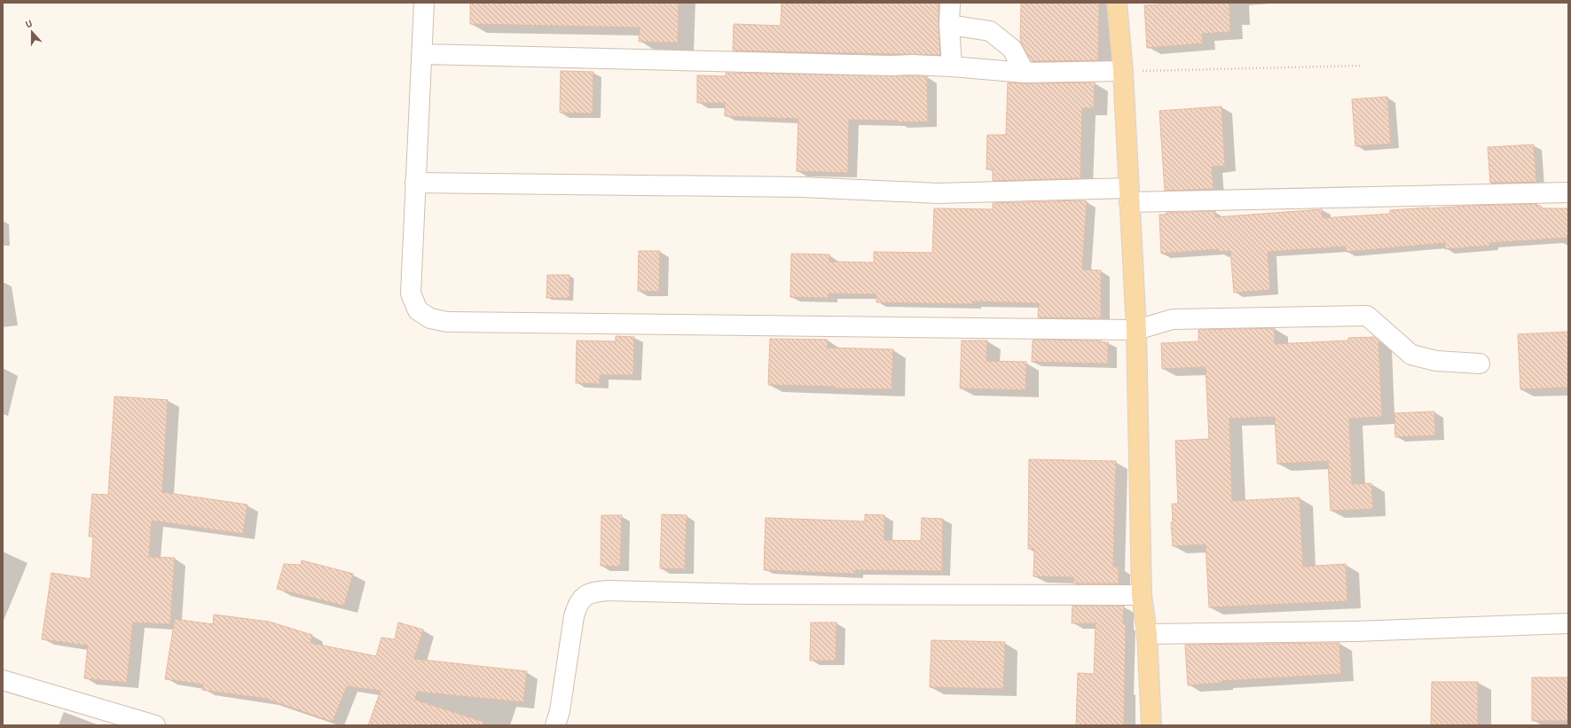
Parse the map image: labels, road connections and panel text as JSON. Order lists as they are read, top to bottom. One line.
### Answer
{"north":"top"}
